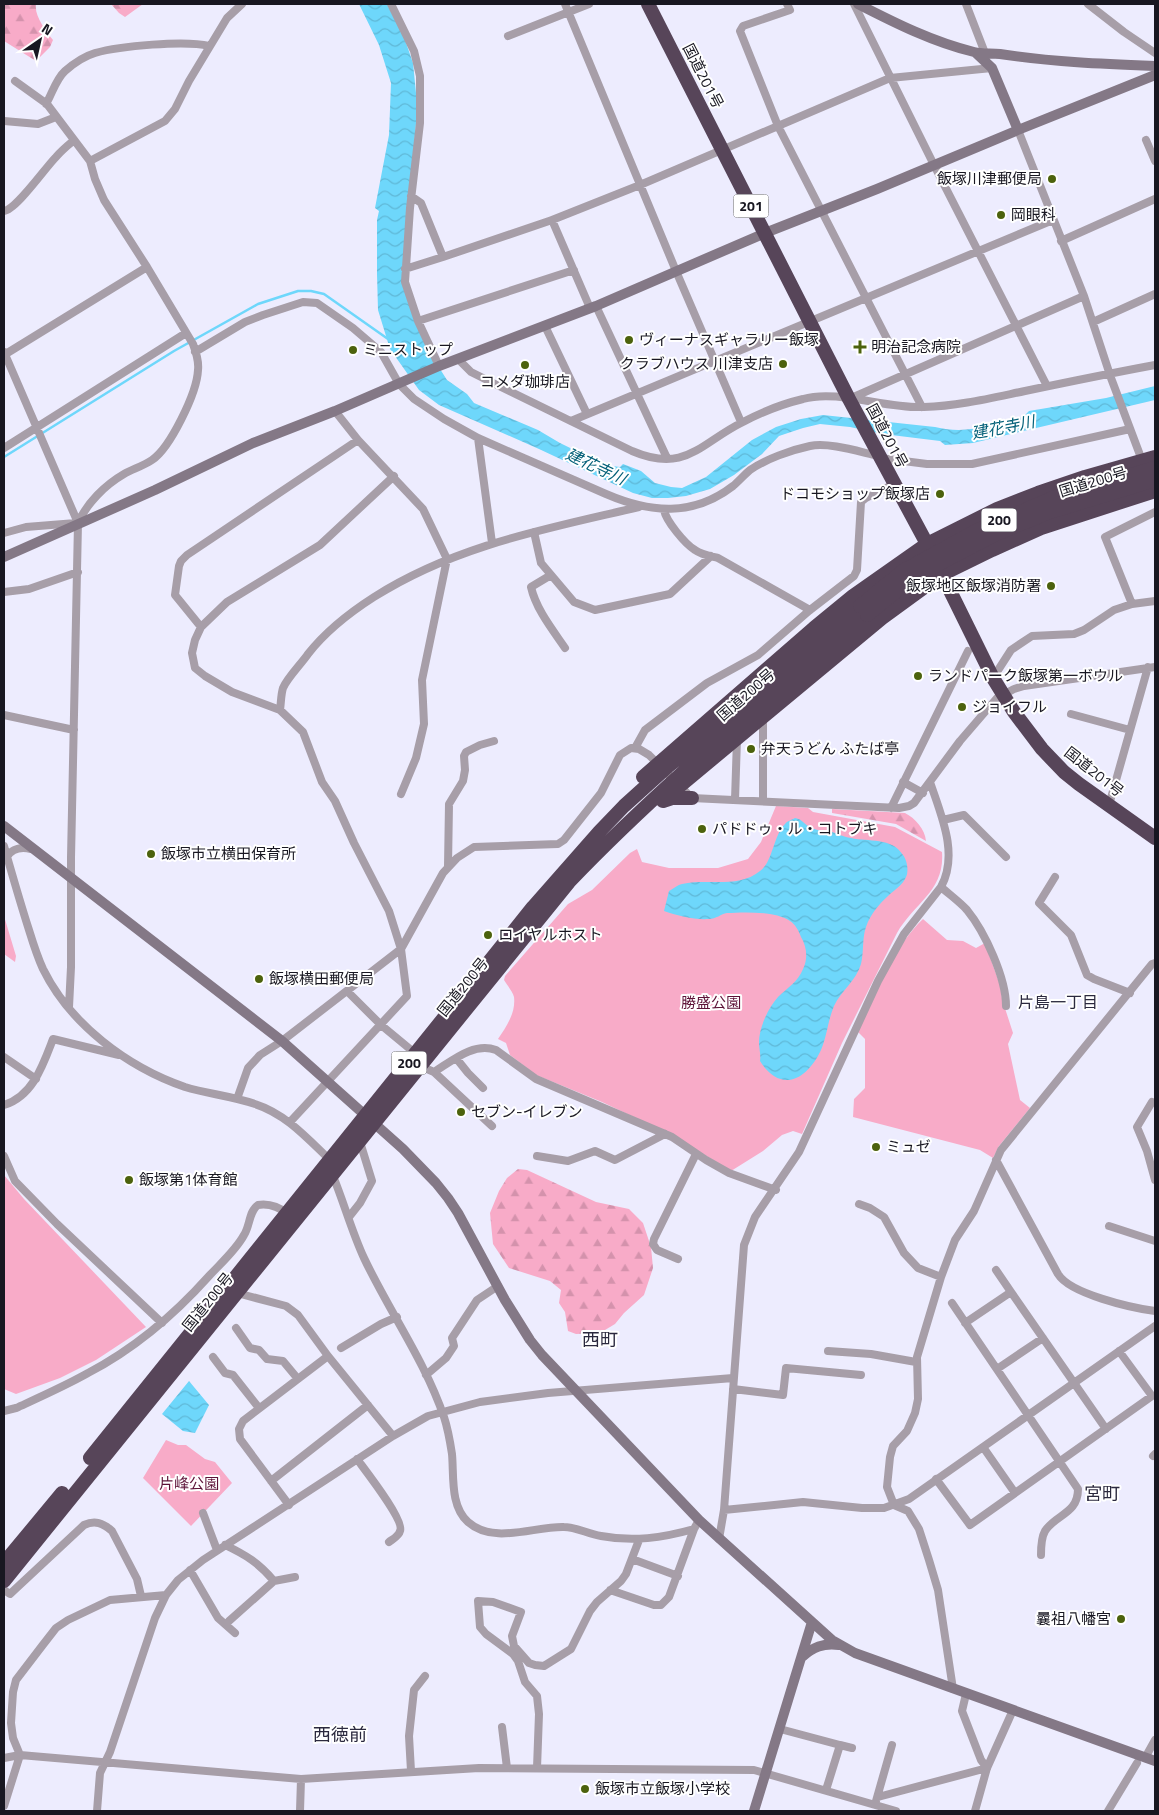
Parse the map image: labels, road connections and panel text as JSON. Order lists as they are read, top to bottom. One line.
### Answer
{"streets":{"highway":["国道201号","201","国道200号","200"]},"districts":["片島一丁目","西町","宮町","西徳前"],"water":["建花寺川"],"parks":["勝盛公園","片峰公園"],"places":{"other":["飯塚川津郵便局","岡眼科","ヴィーナスギャラリー飯塚","ミニストップ","クラブハウス 川津支店","コメダ珈琲店","ドコモショップ飯塚店","飯塚地区飯塚消防署","ランドパーク飯塚第一ボウル","ジョイフル","弁天うどん ふたば亭","パドドゥ・ル・コトブキ","飯塚市立横田保育所","ロイヤルホスト","飯塚横田郵便局","セブン-イレブン","ミュゼ","飯塚第1体育館","曩祖八幡宮","飯塚市立飯塚小学校"],"health":["明治記念病院"]},"north":"top right"}
